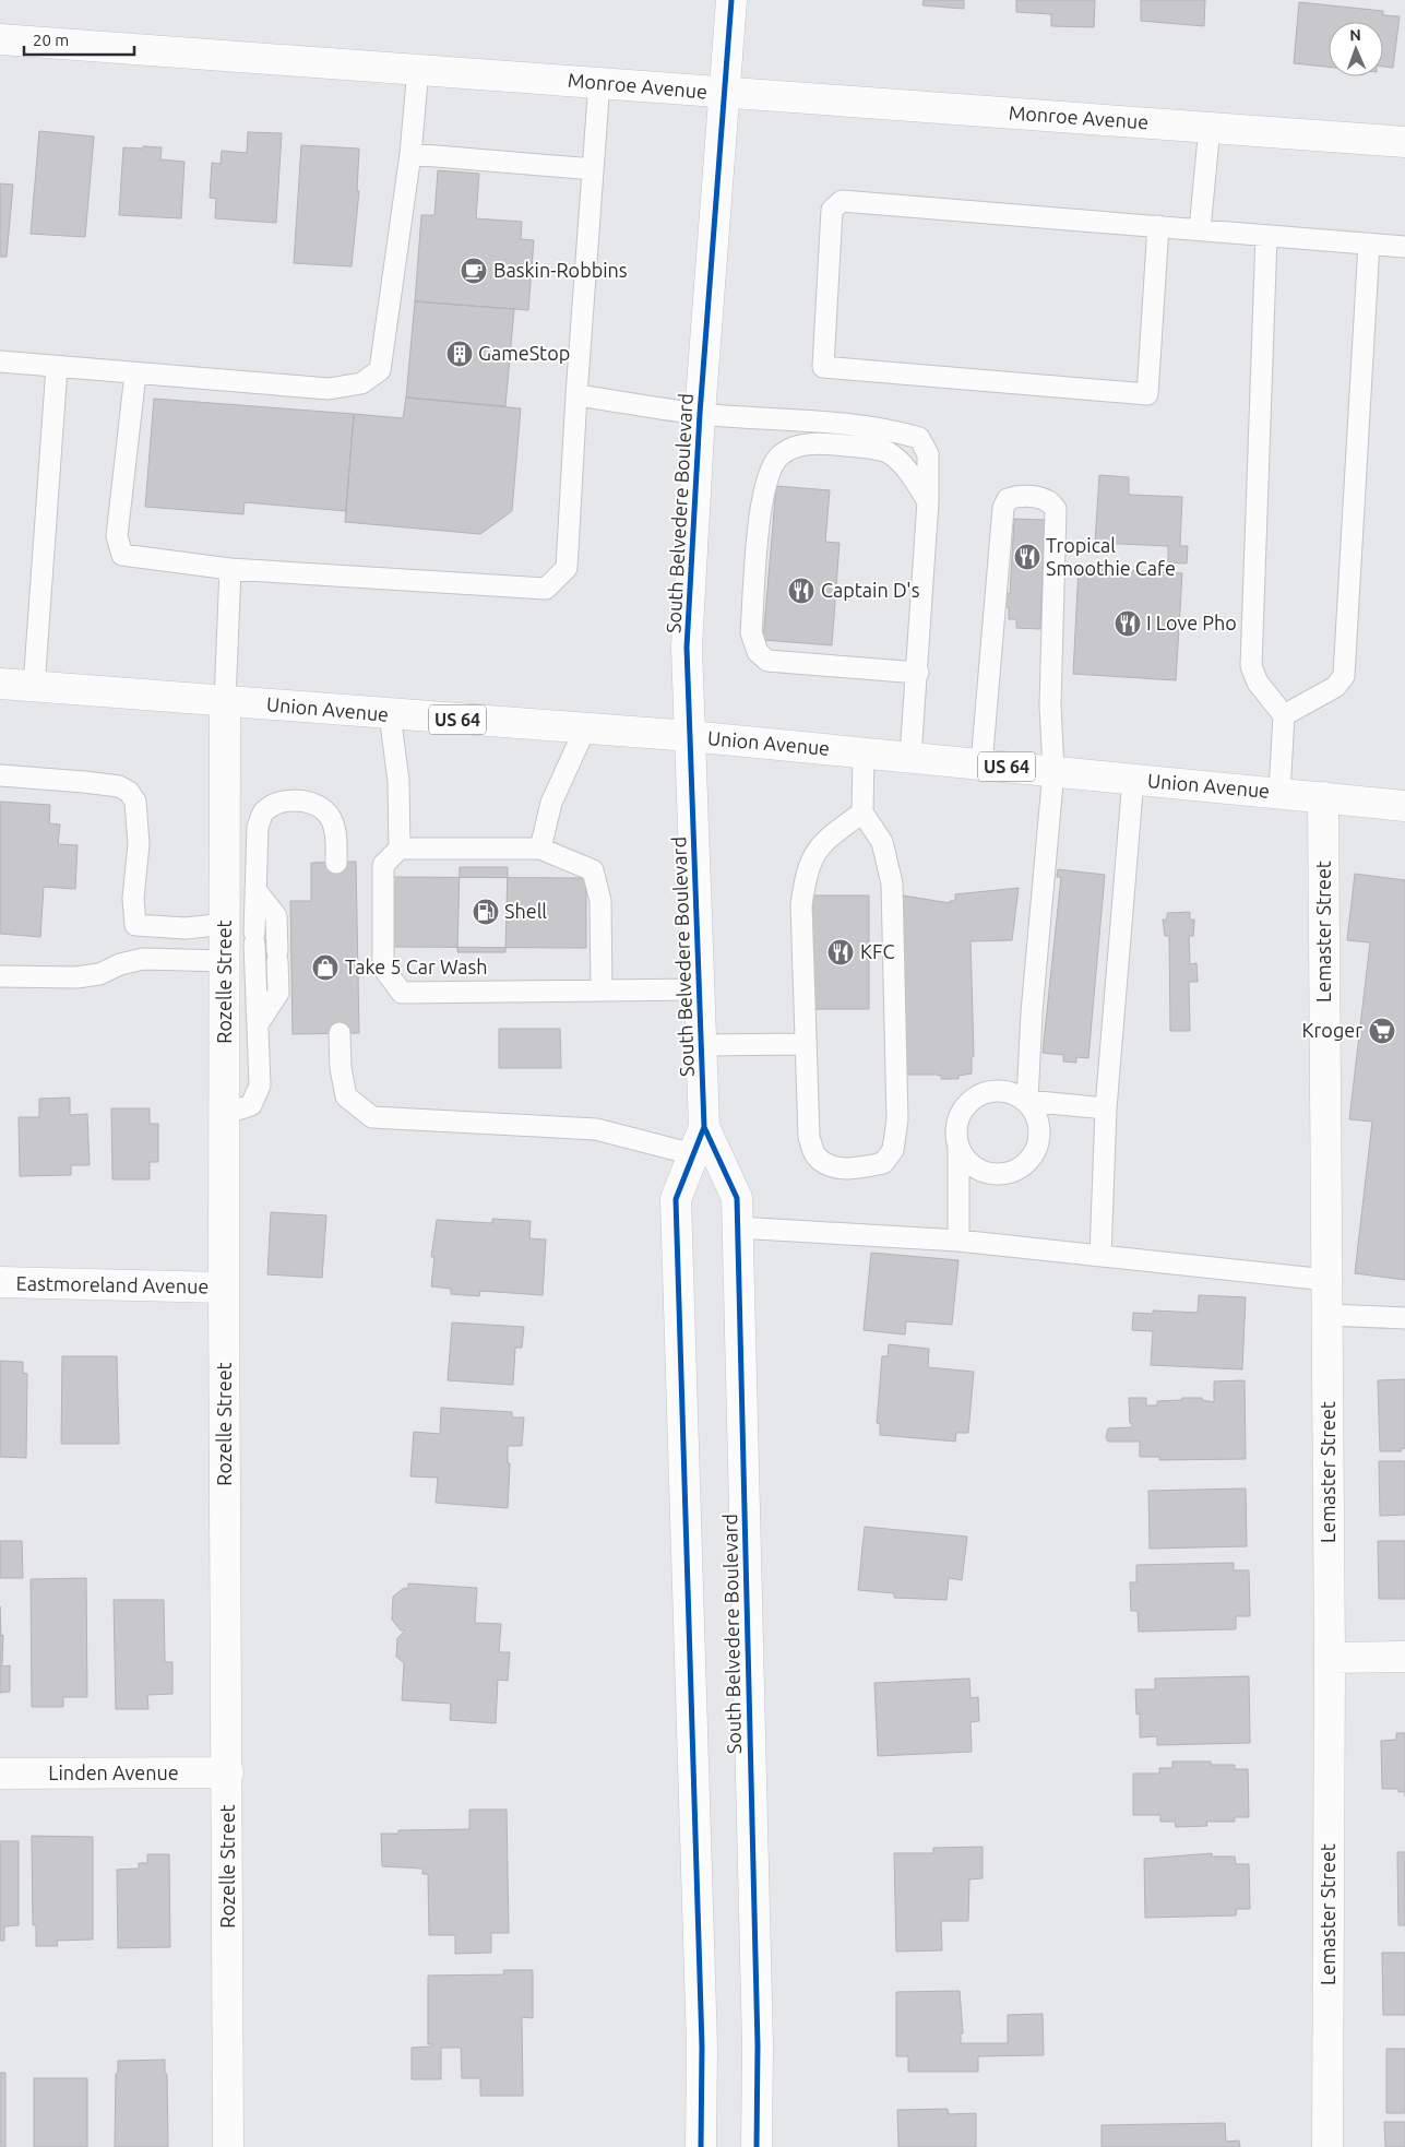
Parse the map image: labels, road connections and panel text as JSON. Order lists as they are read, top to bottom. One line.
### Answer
{"streets":{"street":["Monroe Avenue","South Belvedere Boulevard","Union Avenue","US 64","Lemaster Street","Rozelle Street","Eastmoreland Avenue","Linden Avenue"]},"crossings":[["Monroe Avenue","South Belvedere Boulevard"],["South Belvedere Boulevard","Union Avenue"],["Union Avenue","Lemaster Street"],["Union Avenue","Rozelle Street"],["Rozelle Street","Eastmoreland Avenue"],["Rozelle Street","Linden Avenue"]],"places":{"cafe":["Baskin-Robbins"],"building":["GameStop"],"restaurant":["Tropical Smoothie Cafe","Captain D's","I Love Pho","KFC"],"fuel station":["Shell"],"shop":["Take 5 Car Wash"],"supermarket":["Kroger"]},"scale_bar":"20 m","north":"top"}
